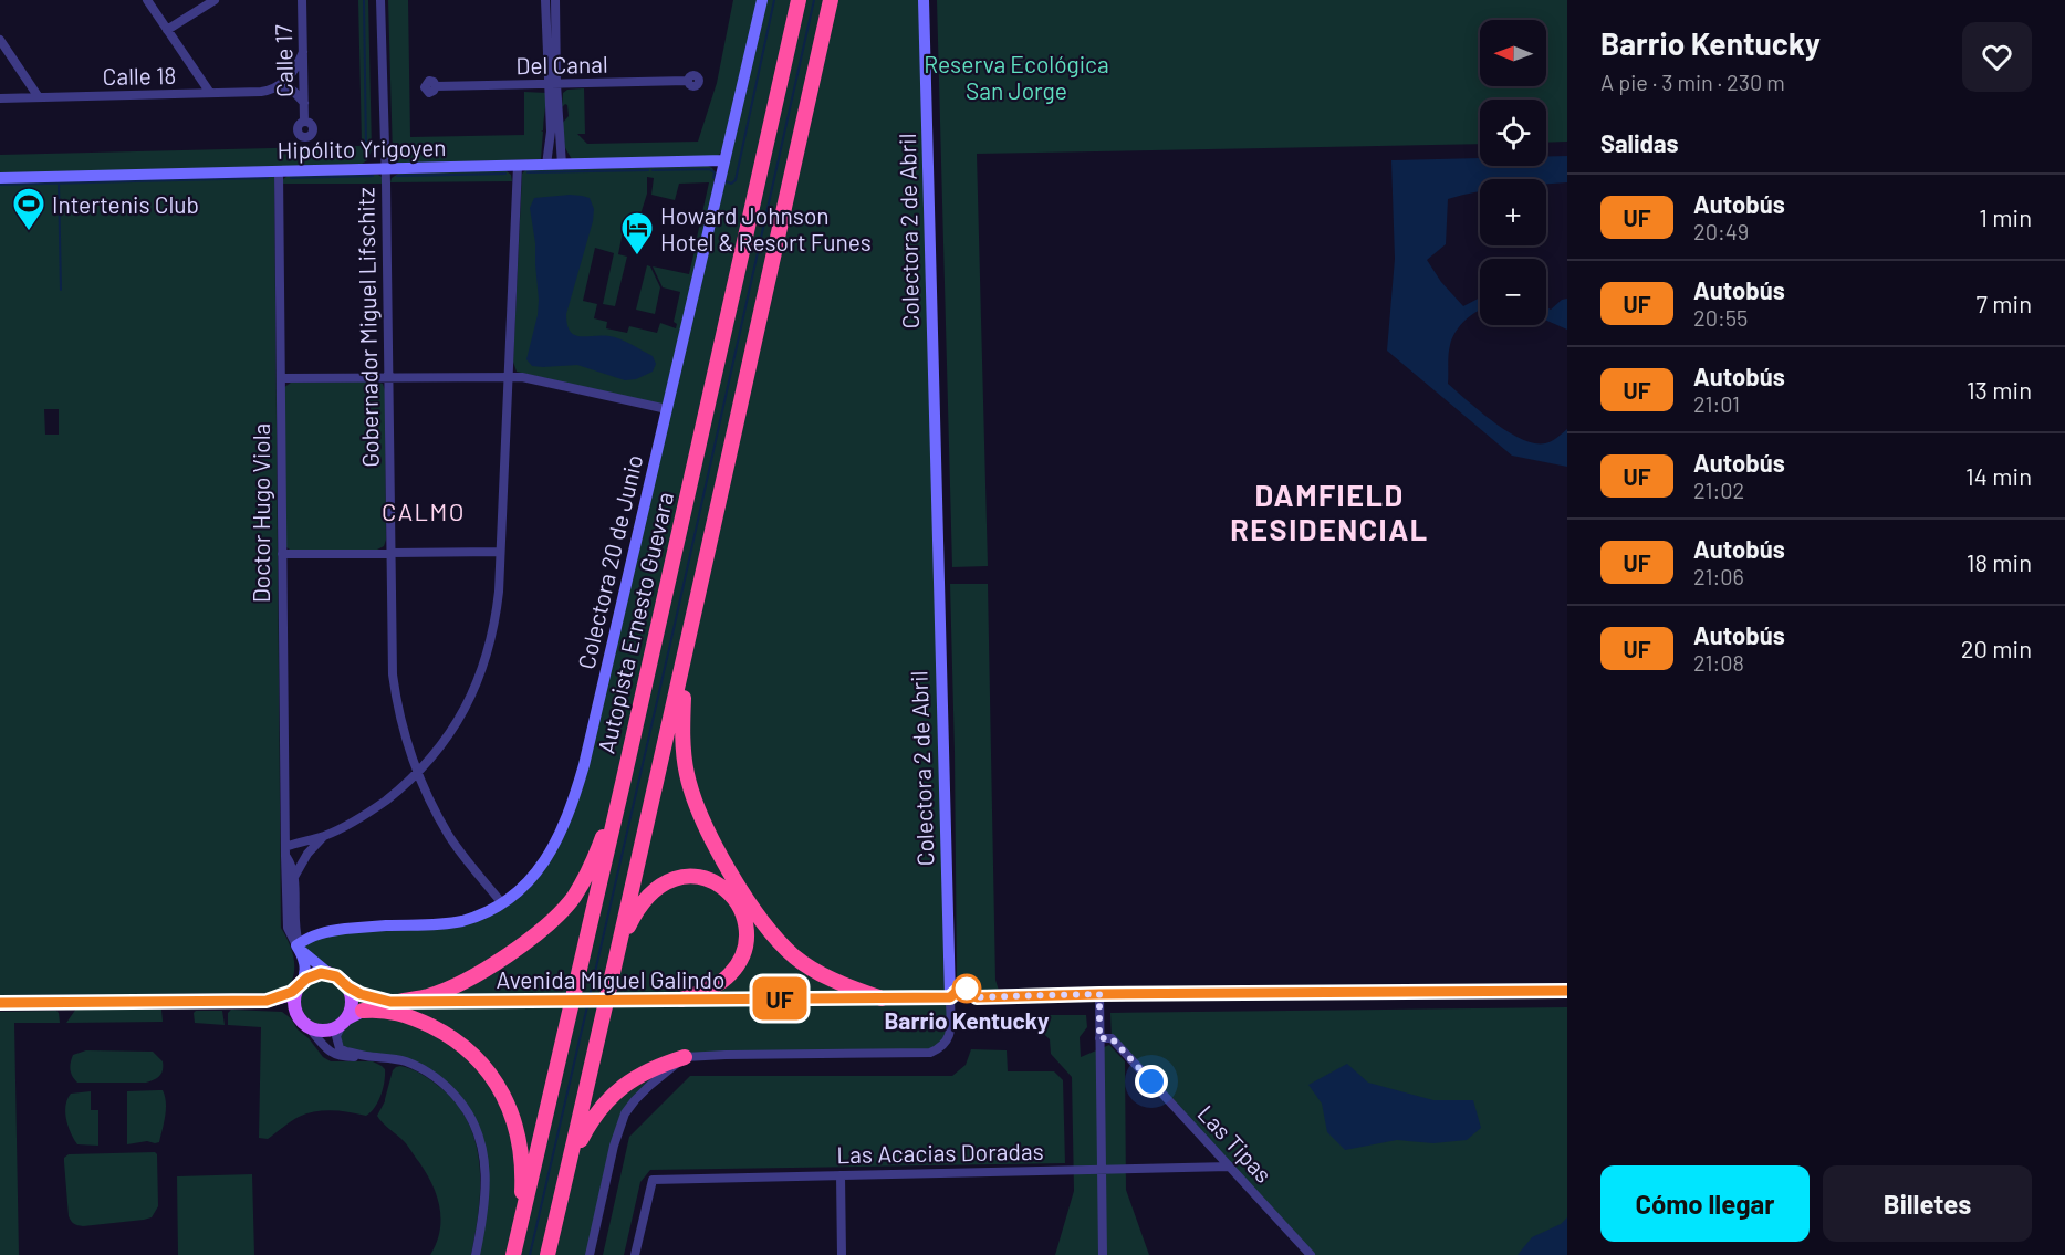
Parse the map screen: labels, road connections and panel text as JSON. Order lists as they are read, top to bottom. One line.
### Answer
{"streets":{"highway":["Autopista Ernesto Guevara"],"main road":["Hipólito Yrigoyen","Colectora 2 de Abril","Doctor Hugo Viola","Colectora 20 de Junio","Avenida Miguel Galindo"],"street":["Calle 17","Del Canal","Calle 18","Gobernador Miguel Lifschitz","Las Tipas","Las Acacias Doradas"]},"crossings":[["Hipólito Yrigoyen","Gobernador Miguel Lifschitz"],["Hipólito Yrigoyen","Doctor Hugo Viola"],["Hipólito Yrigoyen","Colectora 20 de Junio"],["Colectora 2 de Abril","Avenida Miguel Galindo"],["Gobernador Miguel Lifschitz","Colectora 20 de Junio"],["Doctor Hugo Viola","Colectora 20 de Junio"],["Doctor Hugo Viola","Avenida Miguel Galindo"],["Las Tipas","Las Acacias Doradas"]],"districts":["DAMFIELD RESIDENCIAL","CALMO"],"parks":["Reserva Ecológica San Jorge"],"places":{"sports":["Intertenis Club"],"hotel":["Howard Johnson Hotel & Resort Funes"],"other":["Barrio Kentucky"]},"lines":["bus line UF"],"north":"left","page":{"on_map":"UF","heading":[["Barrio Kentucky","A pie · 3 min · 230 m"],"Salidas"],"map_buttons":["+","−"],"list":[{"mark":"UF","name":"Autobús","note":"20:49","value":"1 min"},{"mark":"UF","name":"Autobús","note":"20:55","value":"7 min"},{"mark":"UF","name":"Autobús","note":"21:01","value":"13 min"},{"mark":"UF","name":"Autobús","note":"21:02","value":"14 min"},{"mark":"UF","name":"Autobús","note":"21:06","value":"18 min"},{"mark":"UF","name":"Autobús","note":"21:08","value":"20 min"}],"buttons":["Cómo llegar","Billetes"]}}
